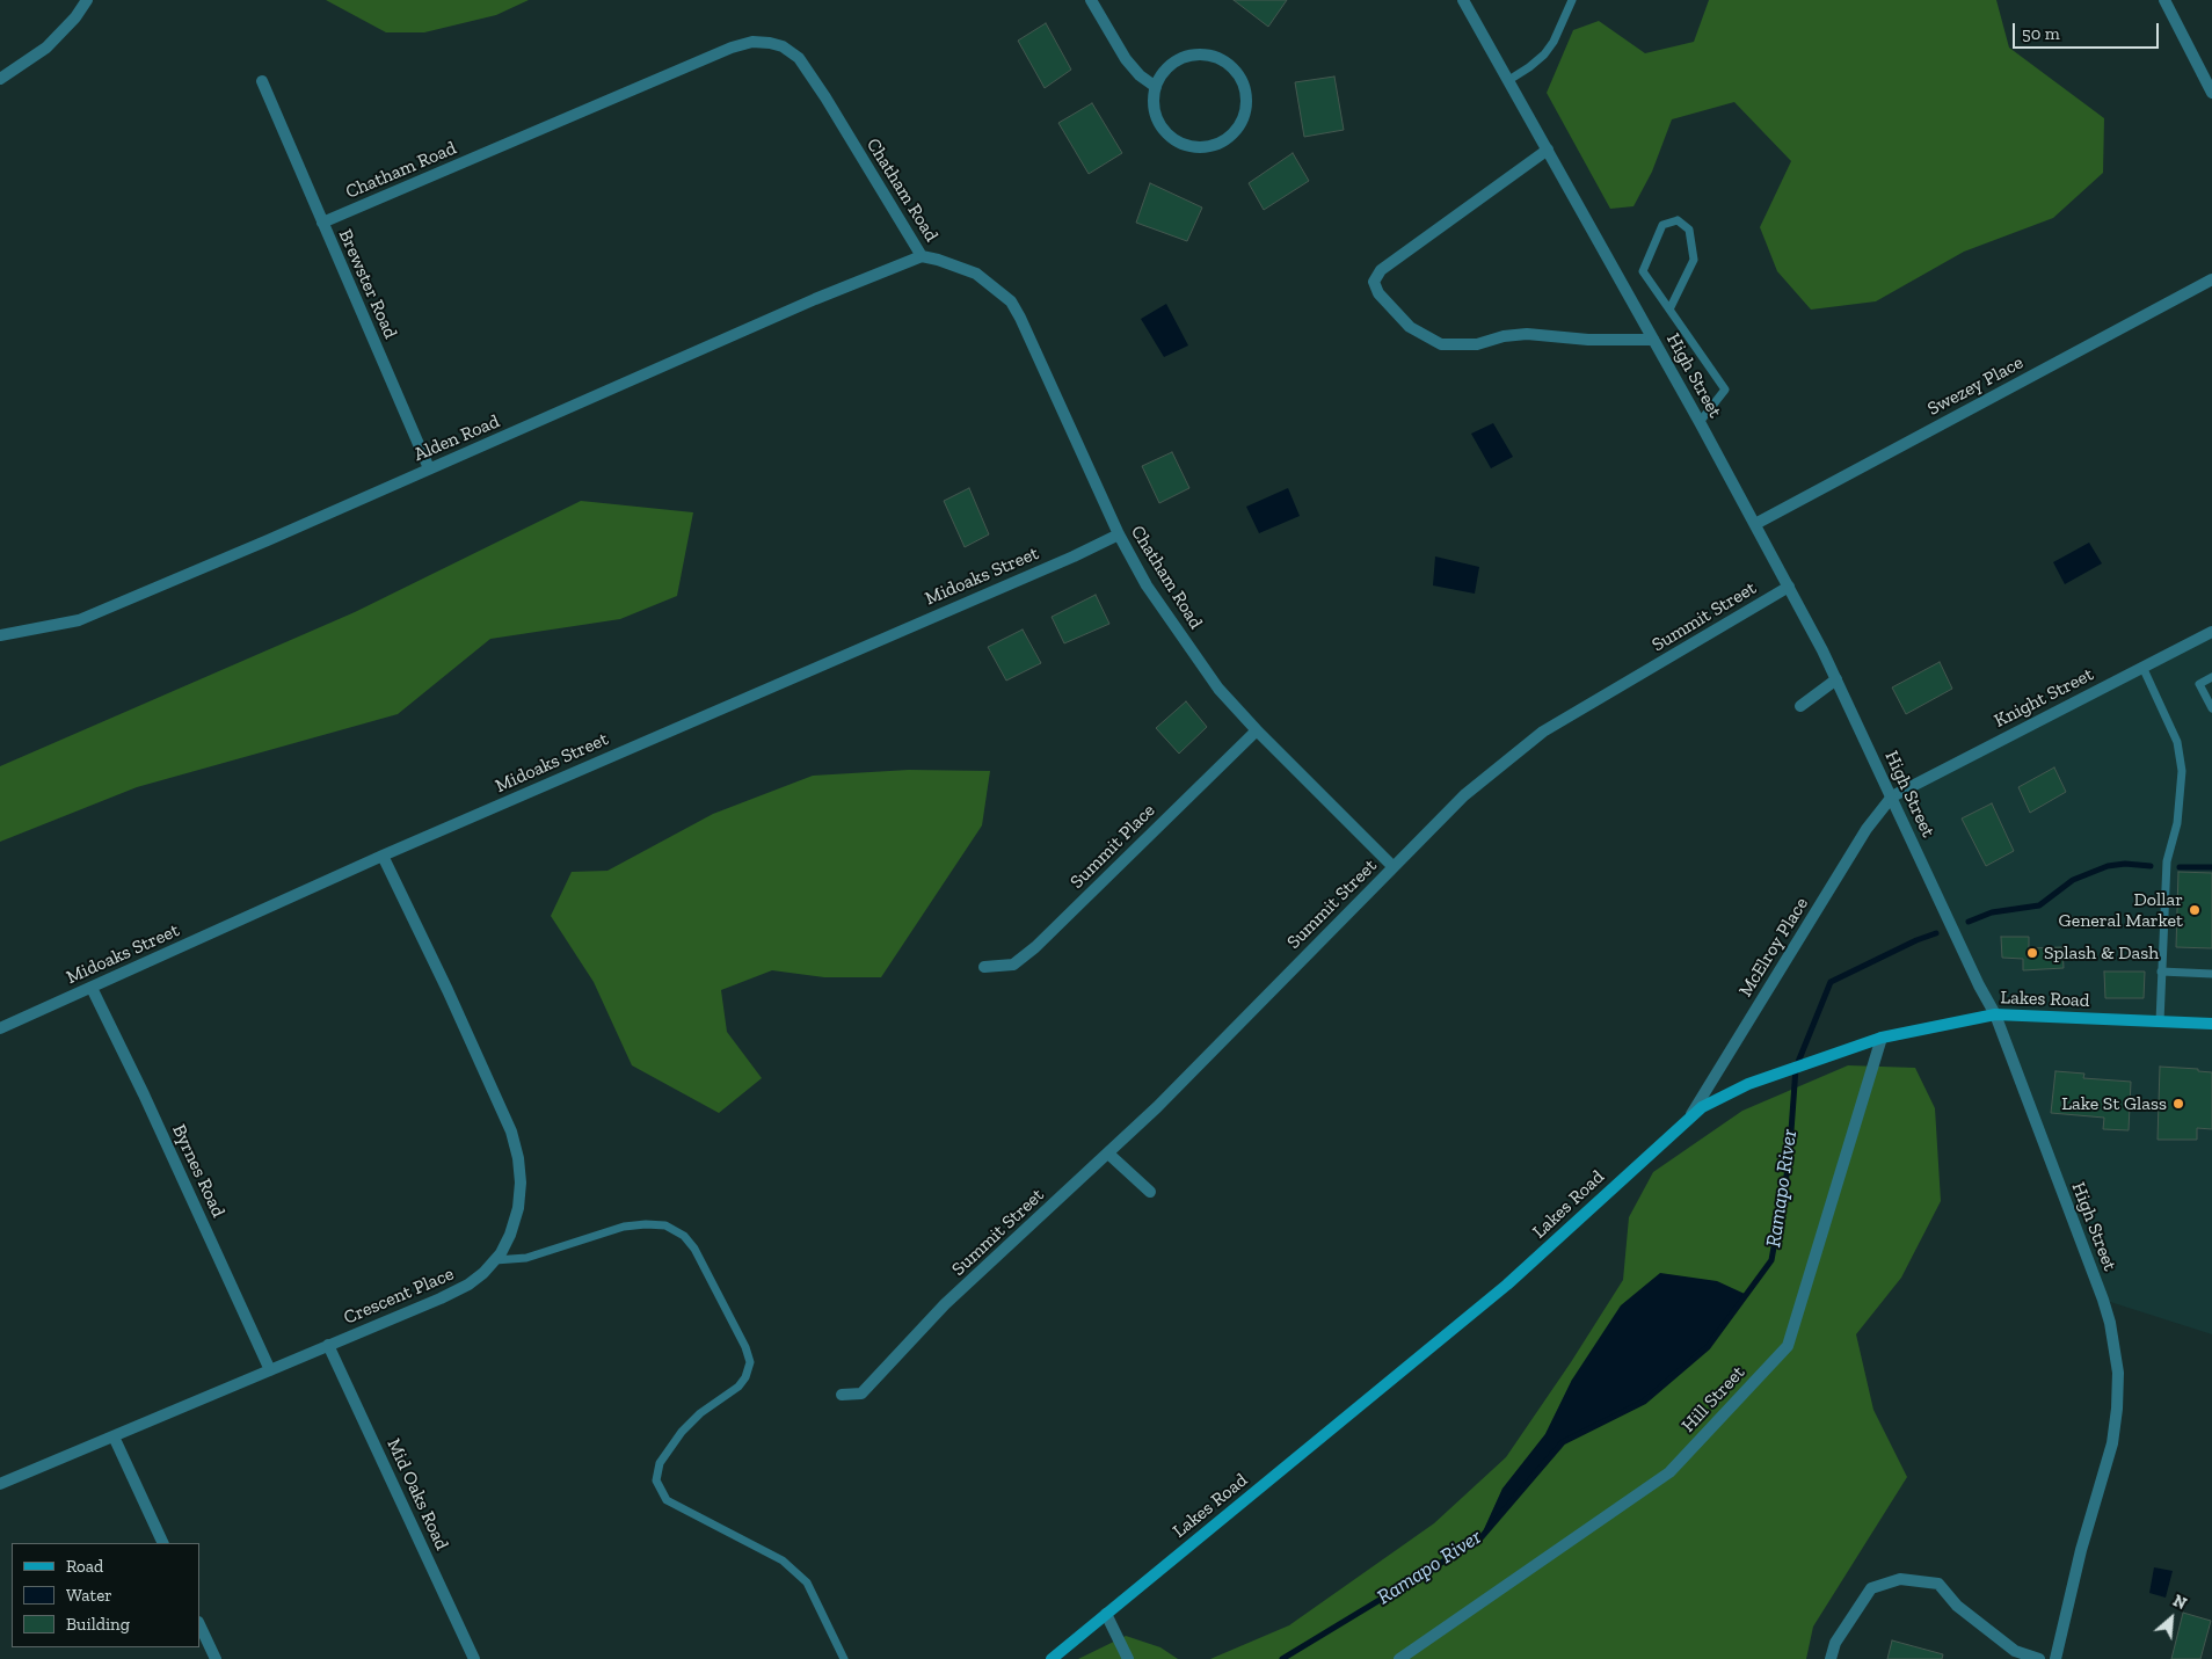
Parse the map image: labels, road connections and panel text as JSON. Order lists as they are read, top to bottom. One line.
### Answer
{"streets":{"main road":["Lakes Road"],"street":["Chatham Road","Brewster Road","High Street","Swezey Place","Alden Road","Midoaks Street","Summit Street","Knight Street","Summit Place","McElroy Place","Byrnes Road","Crescent Place","Hill Street","Mid Oaks Road"]},"crossings":[["Chatham Road","Brewster Road"],["Chatham Road","Alden Road"],["Chatham Road","Midoaks Street"],["Chatham Road","Summit Street"],["Chatham Road","Summit Place"],["Brewster Road","Alden Road"],["High Street","Swezey Place"],["High Street","Summit Street"],["High Street","Knight Street"],["High Street","McElroy Place"],["High Street","Lakes Road"],["Midoaks Street","Byrnes Road"],["Midoaks Street","Crescent Place"],["Knight Street","McElroy Place"],["McElroy Place","Lakes Road"],["Lakes Road","Hill Street"],["Byrnes Road","Crescent Place"],["Crescent Place","Mid Oaks Road"]],"water":["Ramapo River"],"places":["Dollar General Market","Splash & Dash","Lake St Glass"],"legend":["Road","Water","Building"],"scale_bar":"50 m","north":"top right"}
